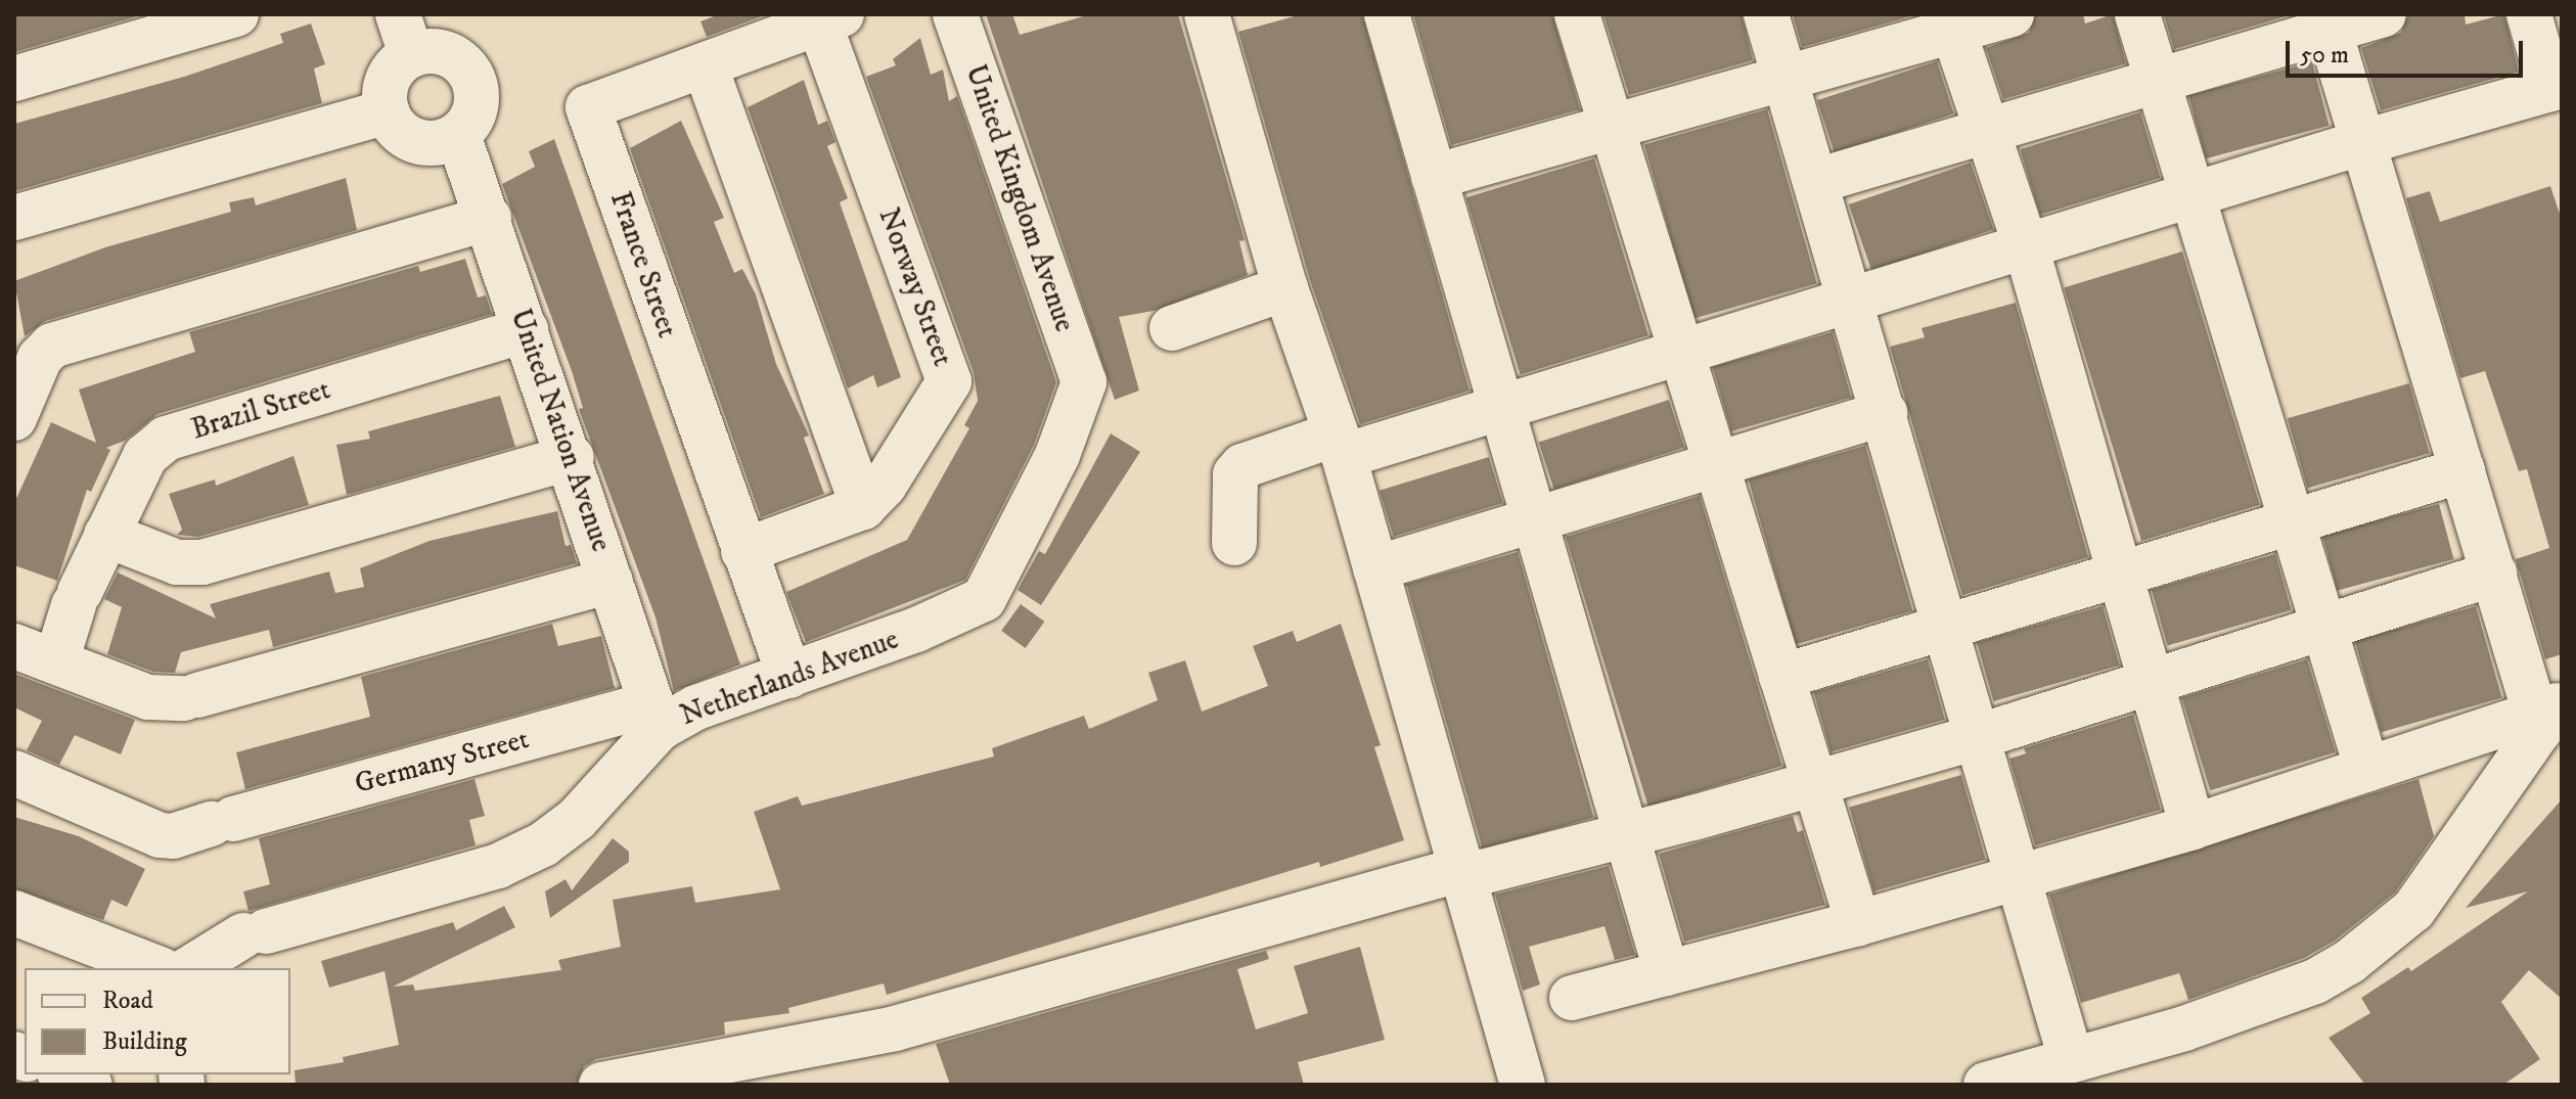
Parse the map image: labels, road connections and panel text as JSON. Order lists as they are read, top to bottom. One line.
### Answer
{"streets":{"street":["United Kingdom Avenue","France Street","Norway Street","Brazil Street","United Nation Avenue","Netherlands Avenue","Germany Street"]},"crossings":[["United Kingdom Avenue","Netherlands Avenue"],["France Street","Norway Street"],["France Street","Netherlands Avenue"],["Brazil Street","United Nation Avenue"],["United Nation Avenue","Netherlands Avenue"],["United Nation Avenue","Germany Street"],["Netherlands Avenue","Germany Street"]],"legend":["Road","Building"],"scale_bar":"50 m"}
